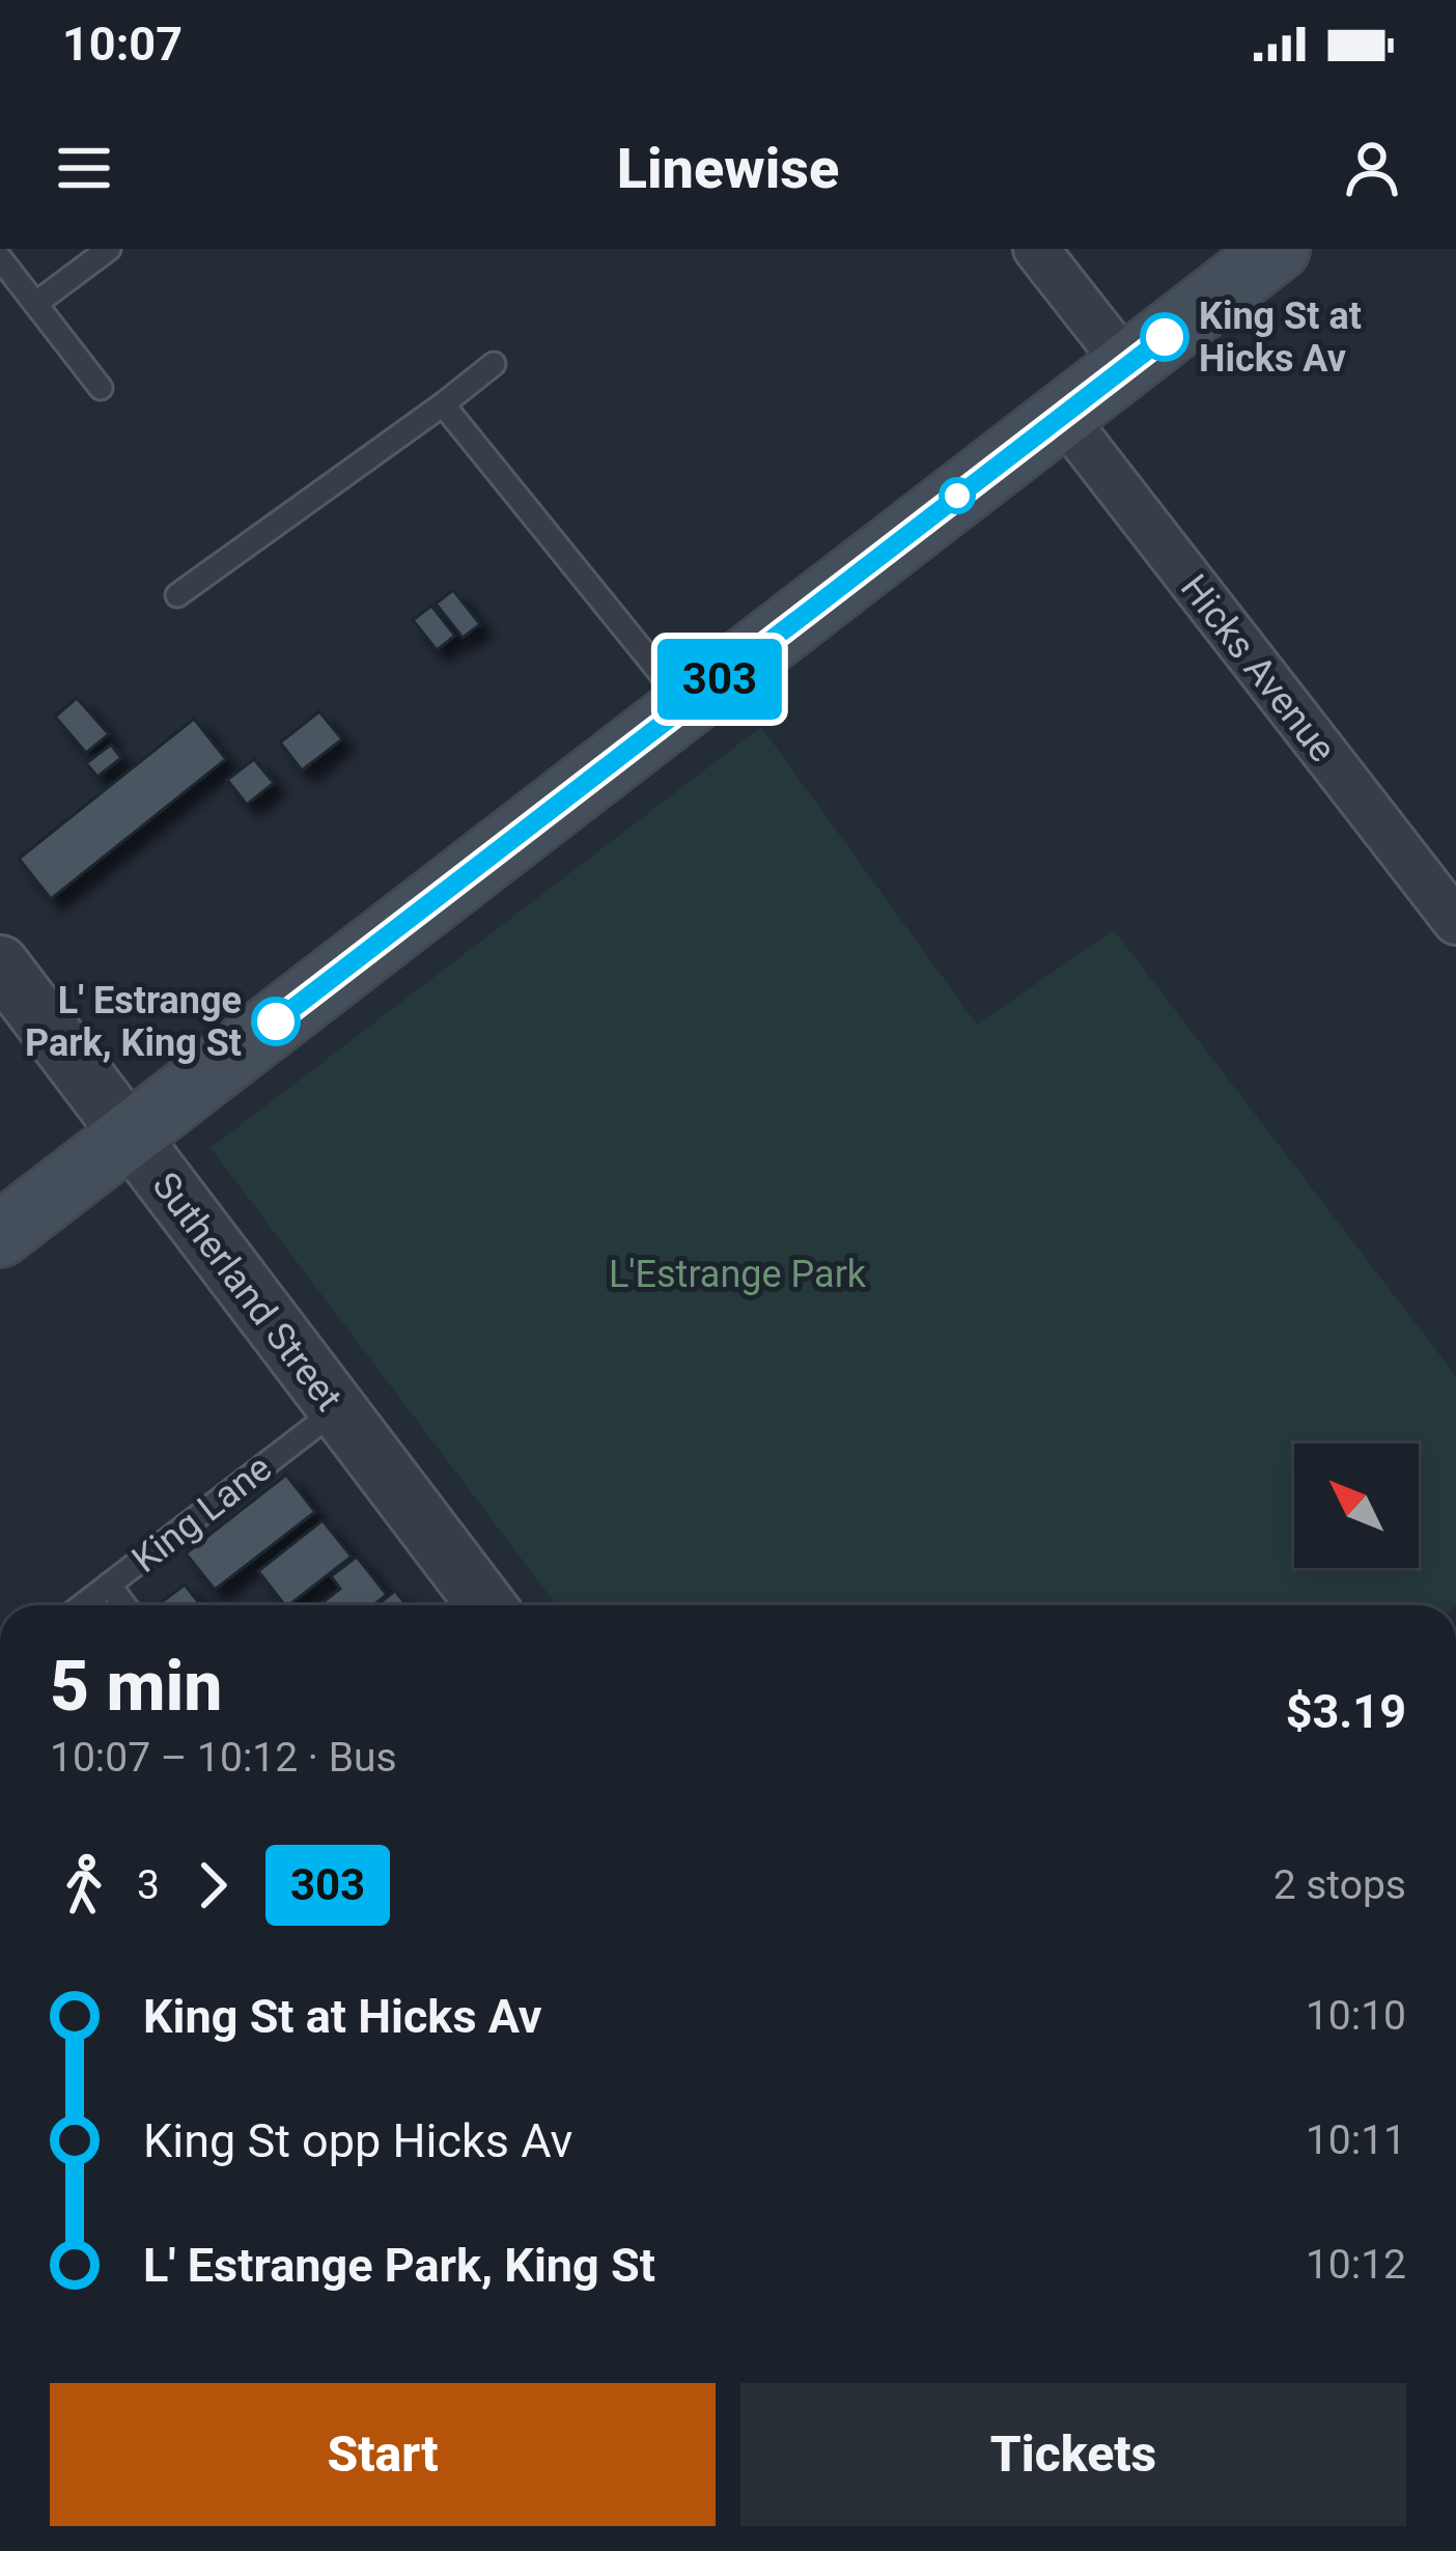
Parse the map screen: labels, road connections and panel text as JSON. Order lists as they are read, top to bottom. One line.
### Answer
{"streets":{"street":["Hicks Avenue","Sutherland Street"],"lane":["King Lane"]},"crossings":[["Sutherland Street","King Lane"]],"parks":["L'Estrange Park"],"places":["King St at Hicks Av","L' Estrange Park, King St"],"lines":["bus line 303"],"north":"top left","page":{"status":"10:07","header":"Linewise","on_map":"303","heading":["5 min","10:07 – 10:12 · Bus","$3.19"],"legs":["3","303","2 stops"],"list":[{"name":"King St at Hicks Av","value":"10:10"},{"name":"King St opp Hicks Av","value":"10:11"},{"name":"L' Estrange Park, King St","value":"10:12"}],"buttons":["Start","Tickets"]}}
